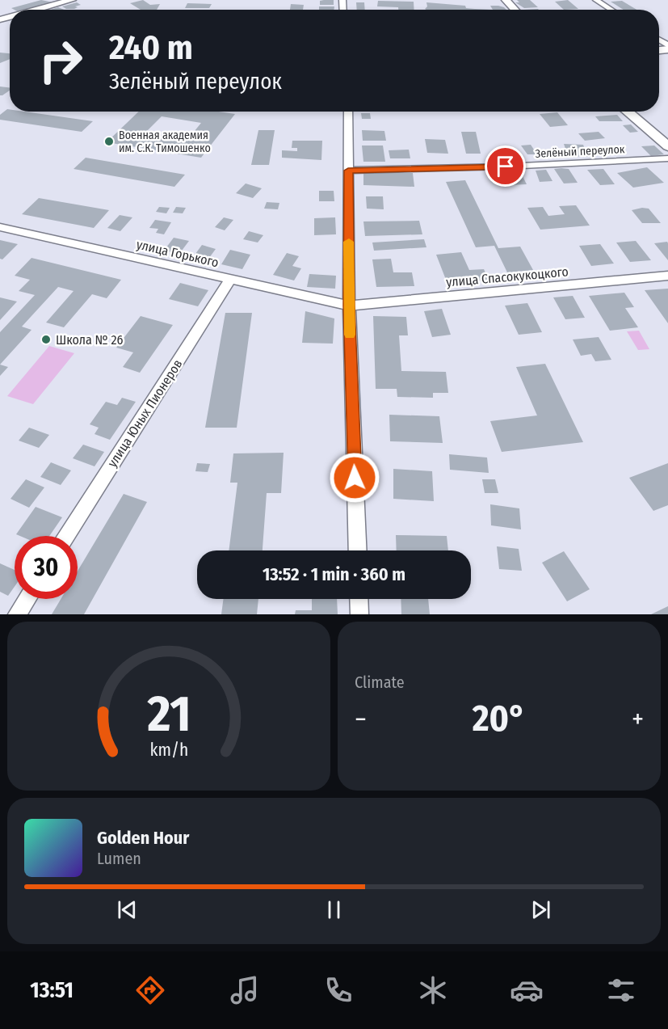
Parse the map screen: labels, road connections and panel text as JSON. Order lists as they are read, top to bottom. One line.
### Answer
{"streets":{"street":["Зелёный переулок","улица Горького","улица Спасокукоцкого","улица Юных Пионеров"]},"crossings":[["улица Горького","улица Спасокукоцкого"],["улица Горького","улица Юных Пионеров"]],"places":["Военная академия им. С.К. Тимошенко","Школа № 26"],"page":{"turn":["240 m","Зелёный переулок"],"limit":"30","trip":"13:52 · 1 min · 360 m","tile":"Climate","heat":["−","20°","+"],"song":["Golden Hour","Lumen"],"tabs":"13:51","gauge":["21","km/h"]}}
